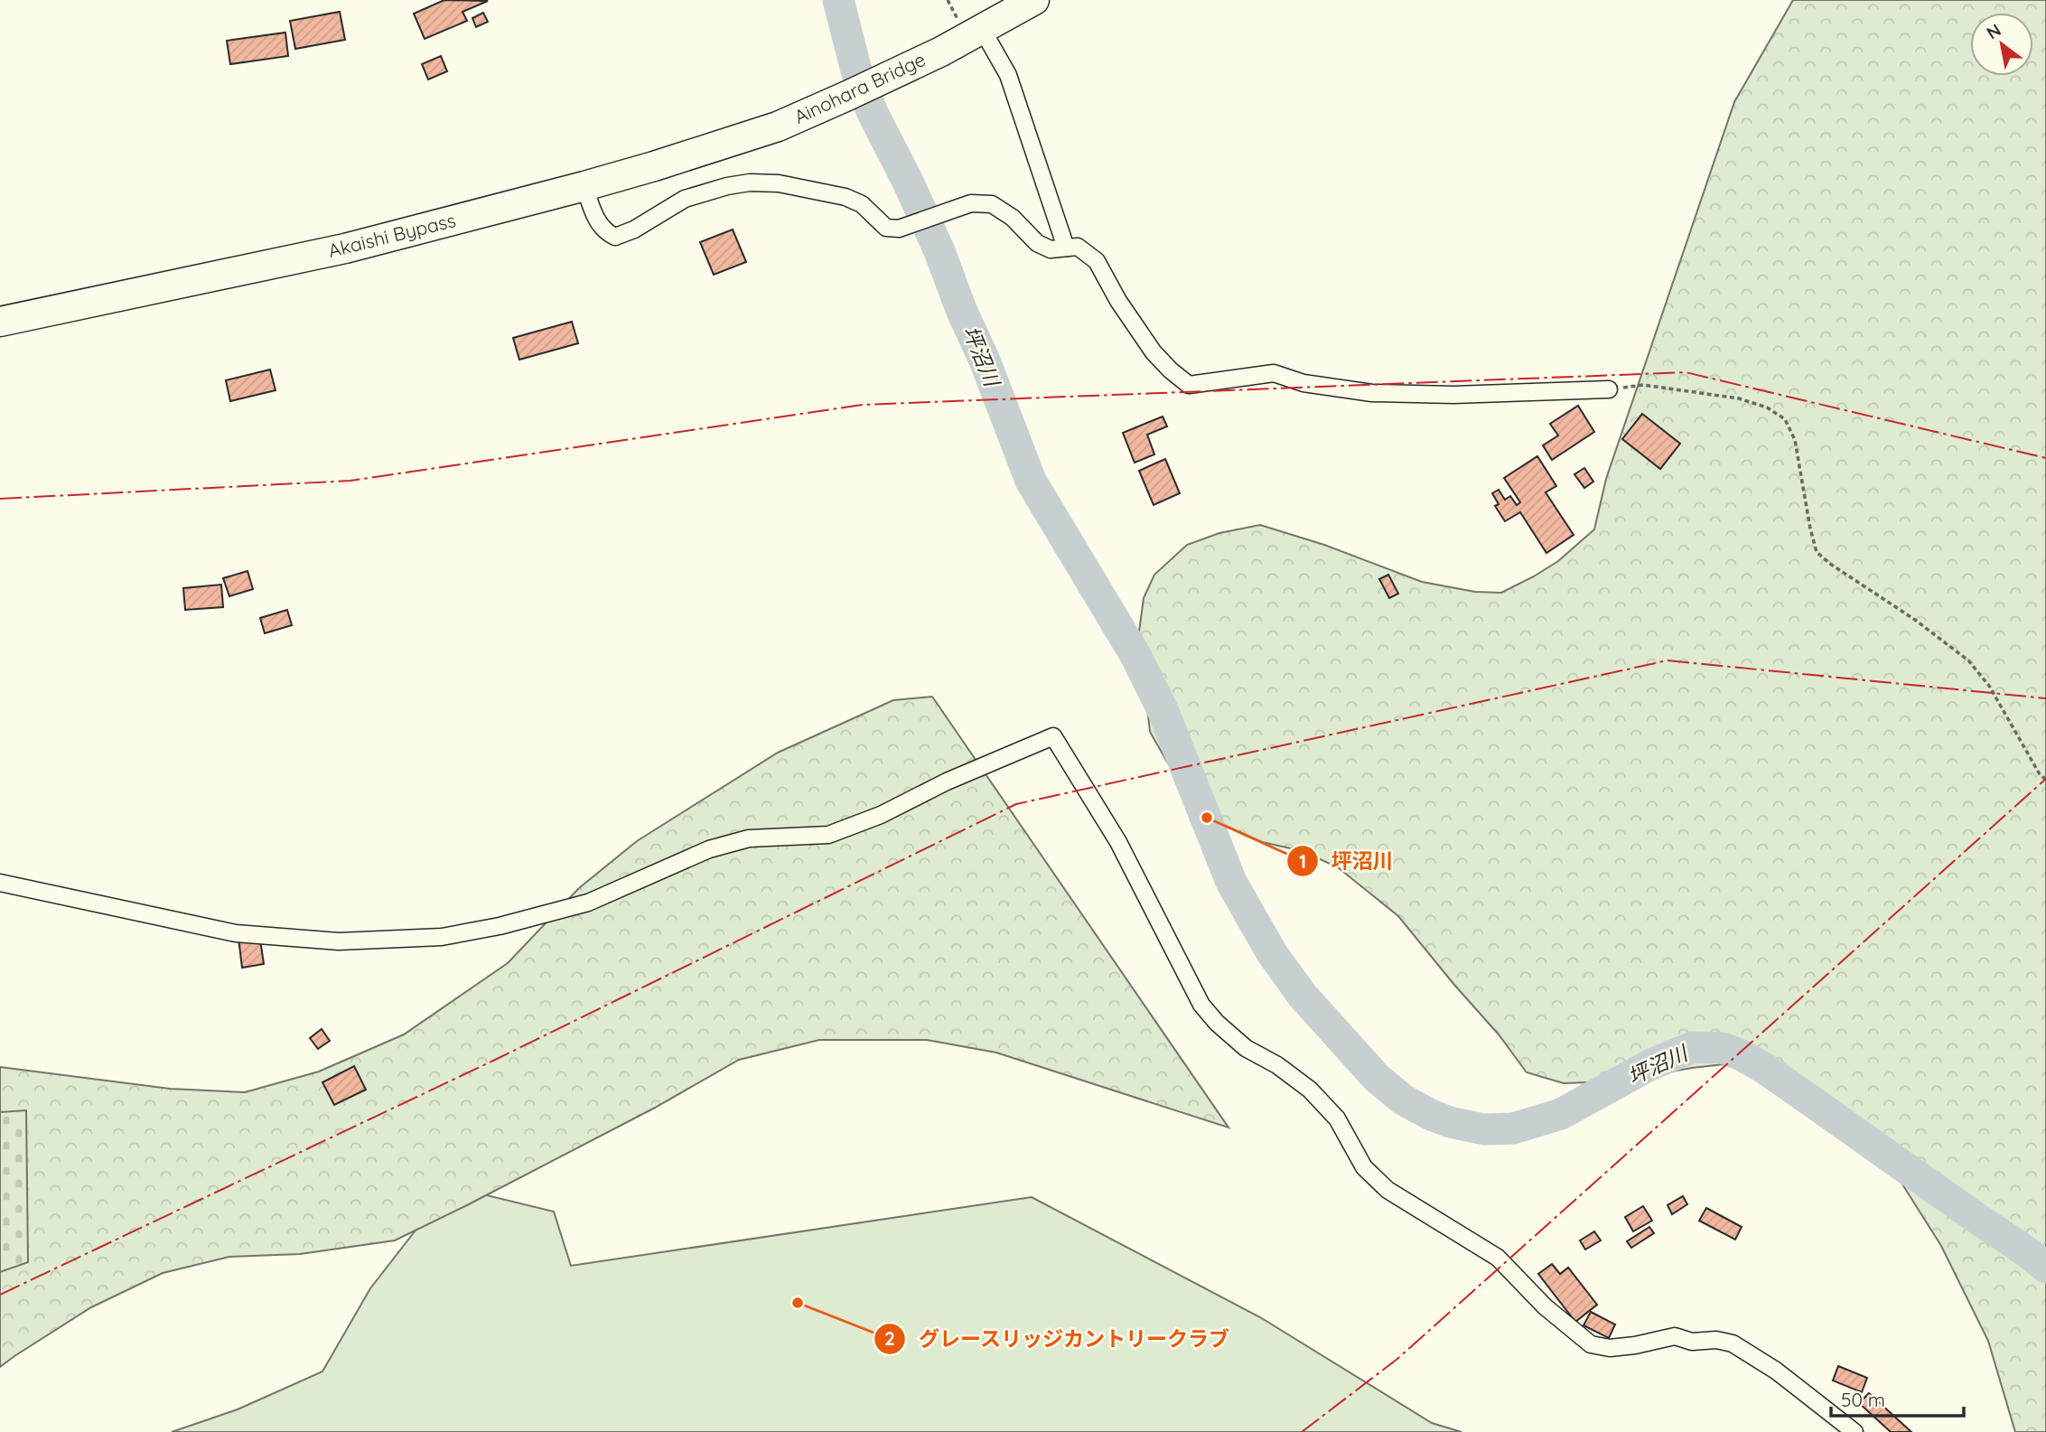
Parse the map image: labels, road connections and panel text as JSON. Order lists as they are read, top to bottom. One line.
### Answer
{"streets":{"highway":["Ainohara Bridge","Akaishi Bypass"]},"crossings":[["Ainohara Bridge","Akaishi Bypass"]],"water":["坪沼川"],"places":["坪沼川","グレースリッジカントリークラブ"],"scale_bar":"50 m","north":"top left"}
